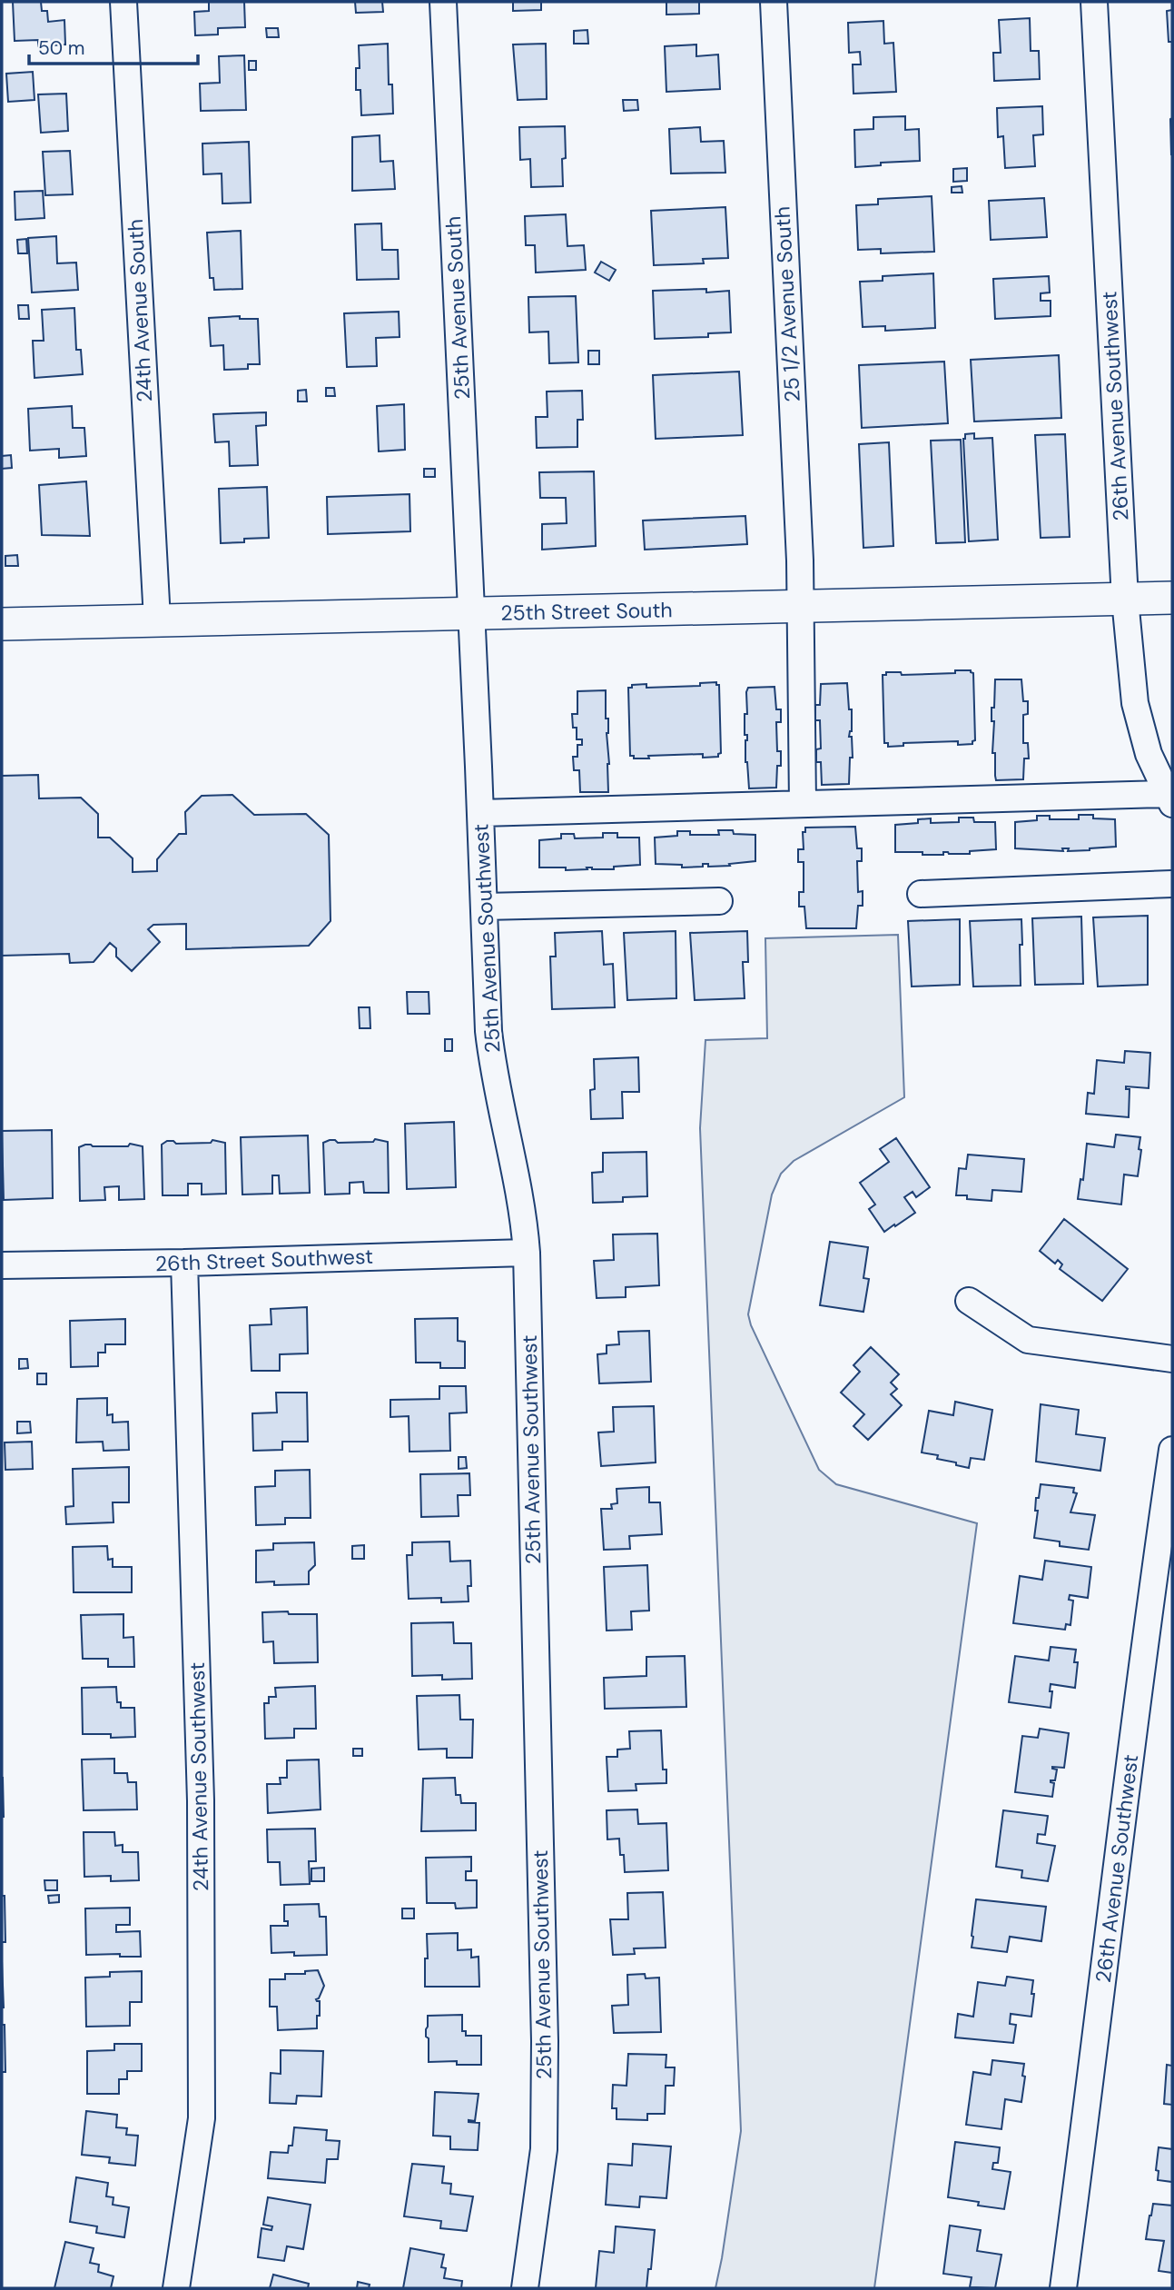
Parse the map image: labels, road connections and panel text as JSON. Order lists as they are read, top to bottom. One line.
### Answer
{"streets":{"main road":["25th Street South"],"street":["25 1/2 Avenue South","25th Avenue South","24th Avenue South","26th Avenue Southwest","25th Avenue Southwest","26th Street Southwest","24th Avenue Southwest"]},"crossings":[["25 1/2 Avenue South","25th Street South"],["25th Avenue South","25th Street South"],["25th Avenue South","25th Avenue Southwest"],["24th Avenue South","25th Street South"],["26th Avenue Southwest","25th Street South"],["25th Street South","25th Avenue Southwest"],["25th Avenue Southwest","26th Street Southwest"],["26th Street Southwest","24th Avenue Southwest"]],"scale_bar":"50 m"}
